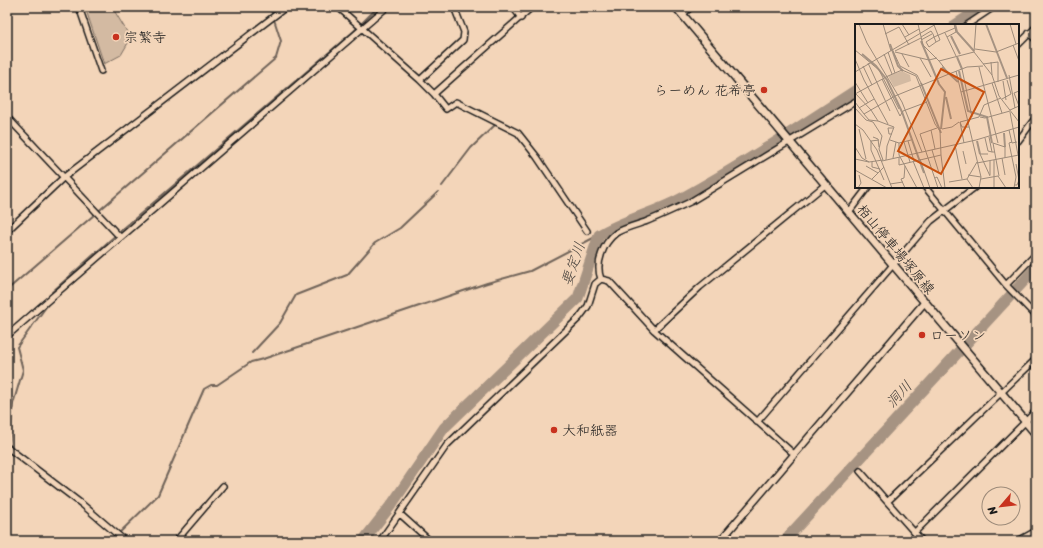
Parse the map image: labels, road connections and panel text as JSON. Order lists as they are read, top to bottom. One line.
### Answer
{"streets":{"main road":["栢山停車場塚原線"]},"water":["要定川","洞川"],"places":["宗繁寺","らーめん 花希亭","ローソン","大和紙器"],"north":"bottom left"}
